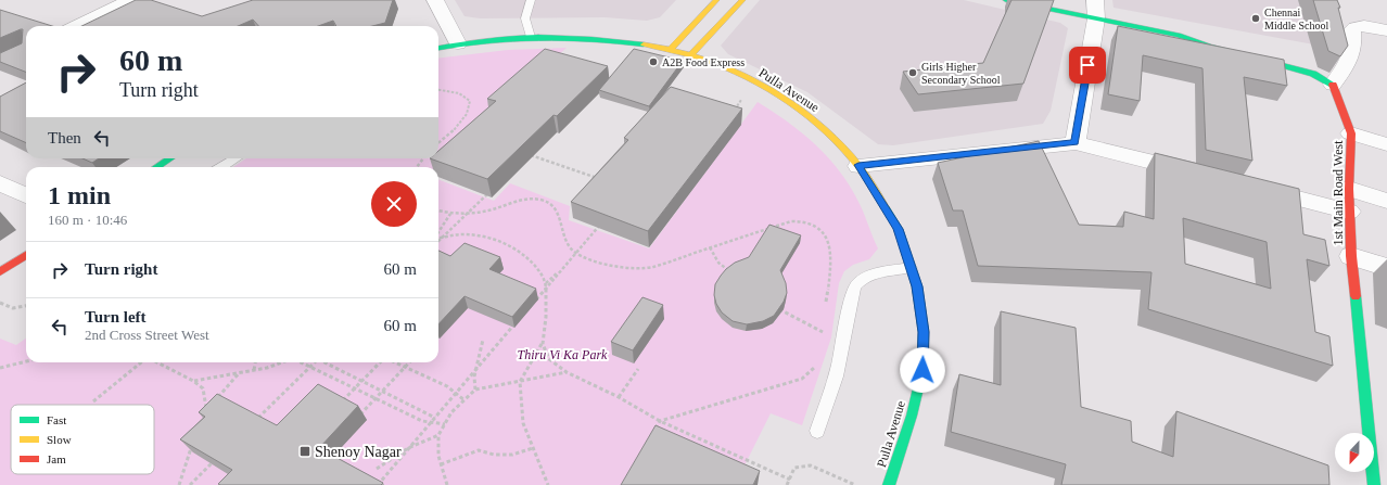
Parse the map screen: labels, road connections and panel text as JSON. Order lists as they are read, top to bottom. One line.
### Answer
{"streets":{"street":["Pulla Avenue","1st Main Road West"]},"parks":["Thiru Vi Ka Park"],"places":{"other":["Chennai Middle School","A2B Food Express","Girls Higher Secondary School"],"transit":["Shenoy Nagar"]},"legend":["Fast","Slow","Jam"],"north":"bottom","page":{"turn":["60 m","Turn right"],"then":"Then","heading":["1 min","160 m · 10:46"],"list":[{"name":"Turn right","value":"60 m"},{"name":"Turn left","note":"2nd Cross Street West","value":"60 m"}]}}
